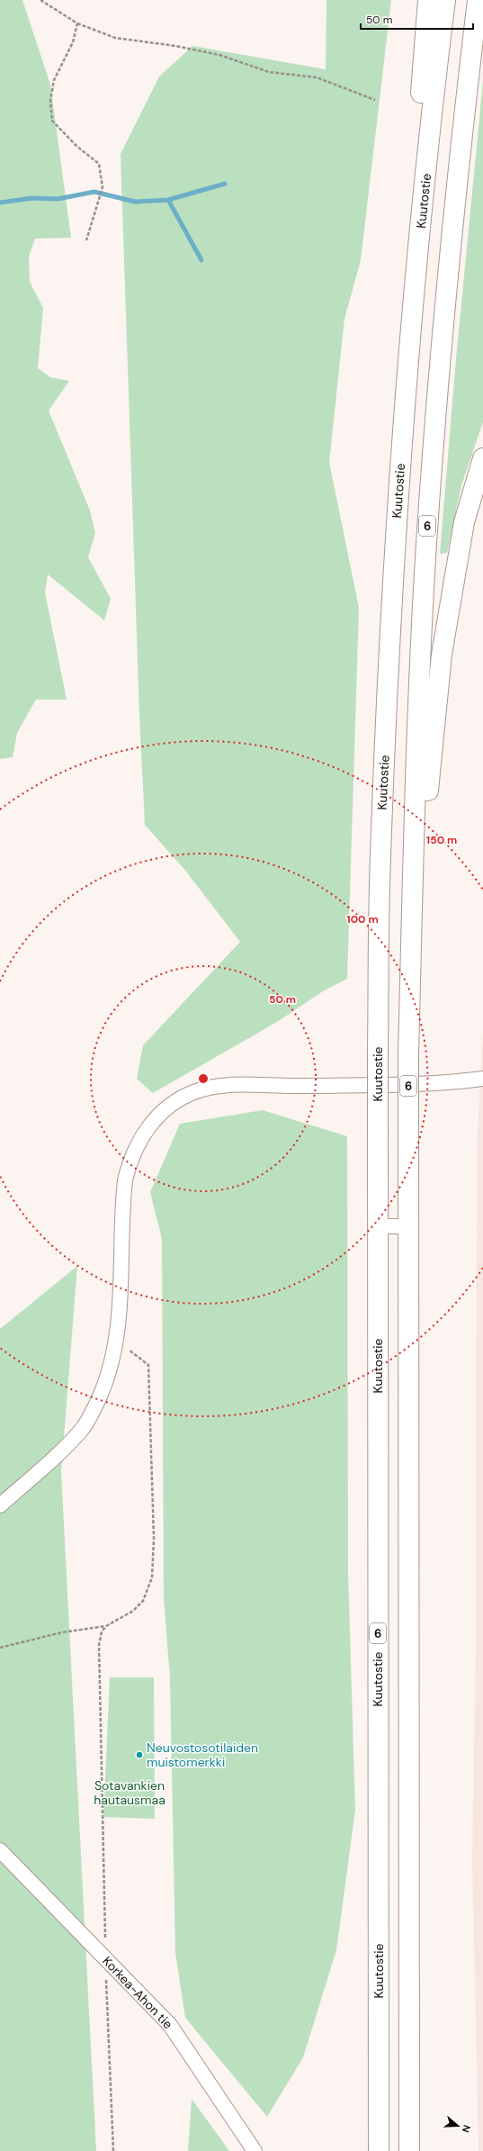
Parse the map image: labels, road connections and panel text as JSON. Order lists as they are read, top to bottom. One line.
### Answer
{"streets":{"highway":["Kuutostie","6"],"street":["Korkea-Ahon tie"]},"parks":["Sotavankien hautausmaa"],"places":["Neuvostosotilaiden muistomerkki"],"scale_bar":"50 m","north":"right","rings":["150 m","100 m","50 m"]}
